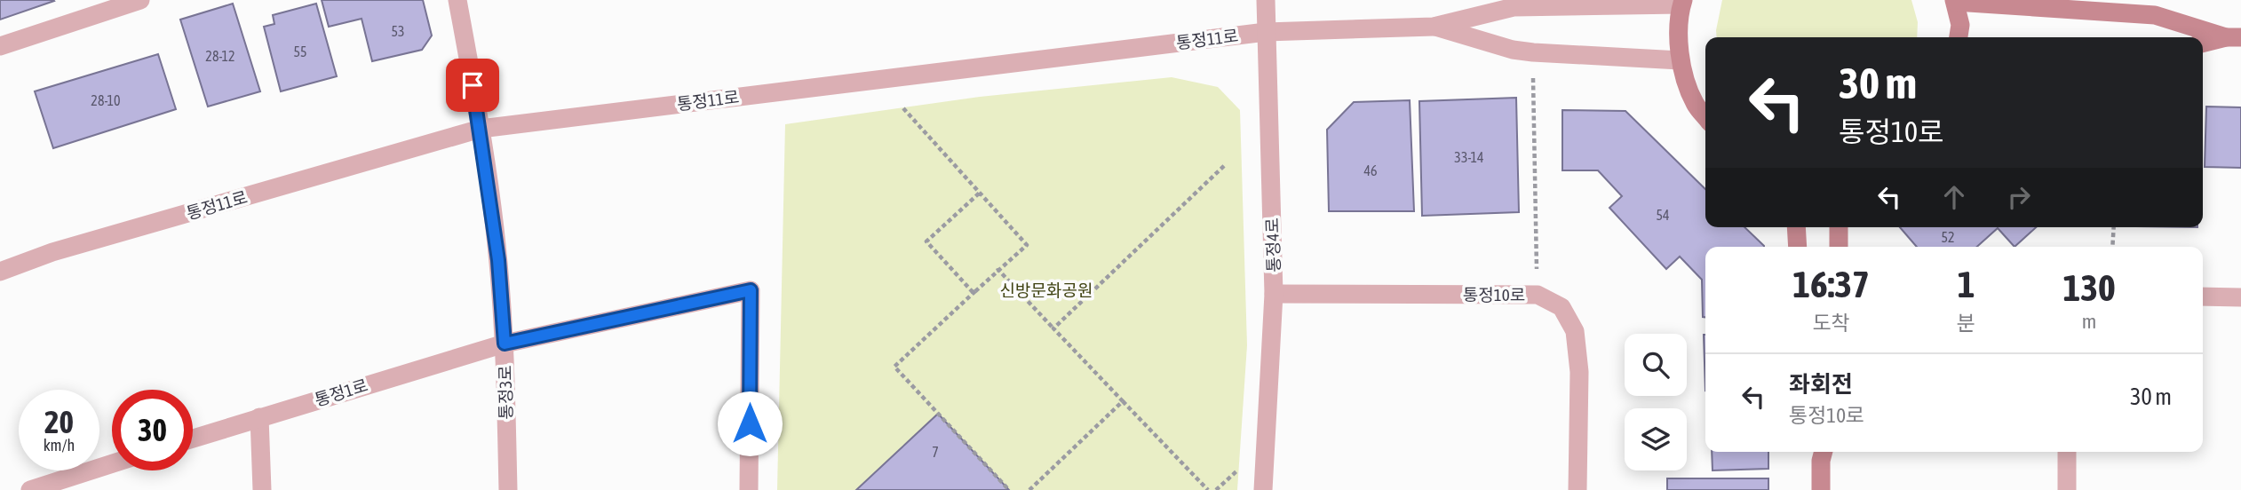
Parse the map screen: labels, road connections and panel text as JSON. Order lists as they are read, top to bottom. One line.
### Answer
{"streets":{"street":["통정11로","통정4로","통정10로","통정1로","통정3로"]},"crossings":[["통정11로","통정4로"],["통정11로","통정3로"],["통정4로","통정10로"],["통정1로","통정3로"]],"parks":["신방문화공원"],"house_numbers":["53","55","28-12","28-10","33-14","46","54","52","7"],"page":{"turn":["30 m","통정10로"],"eta":["16:37","도착","1","분","130","m"],"list":[{"name":"좌회전","note":"통정10로","value":"30 m"}],"speed":"20 km/h","limit":"30"}}
